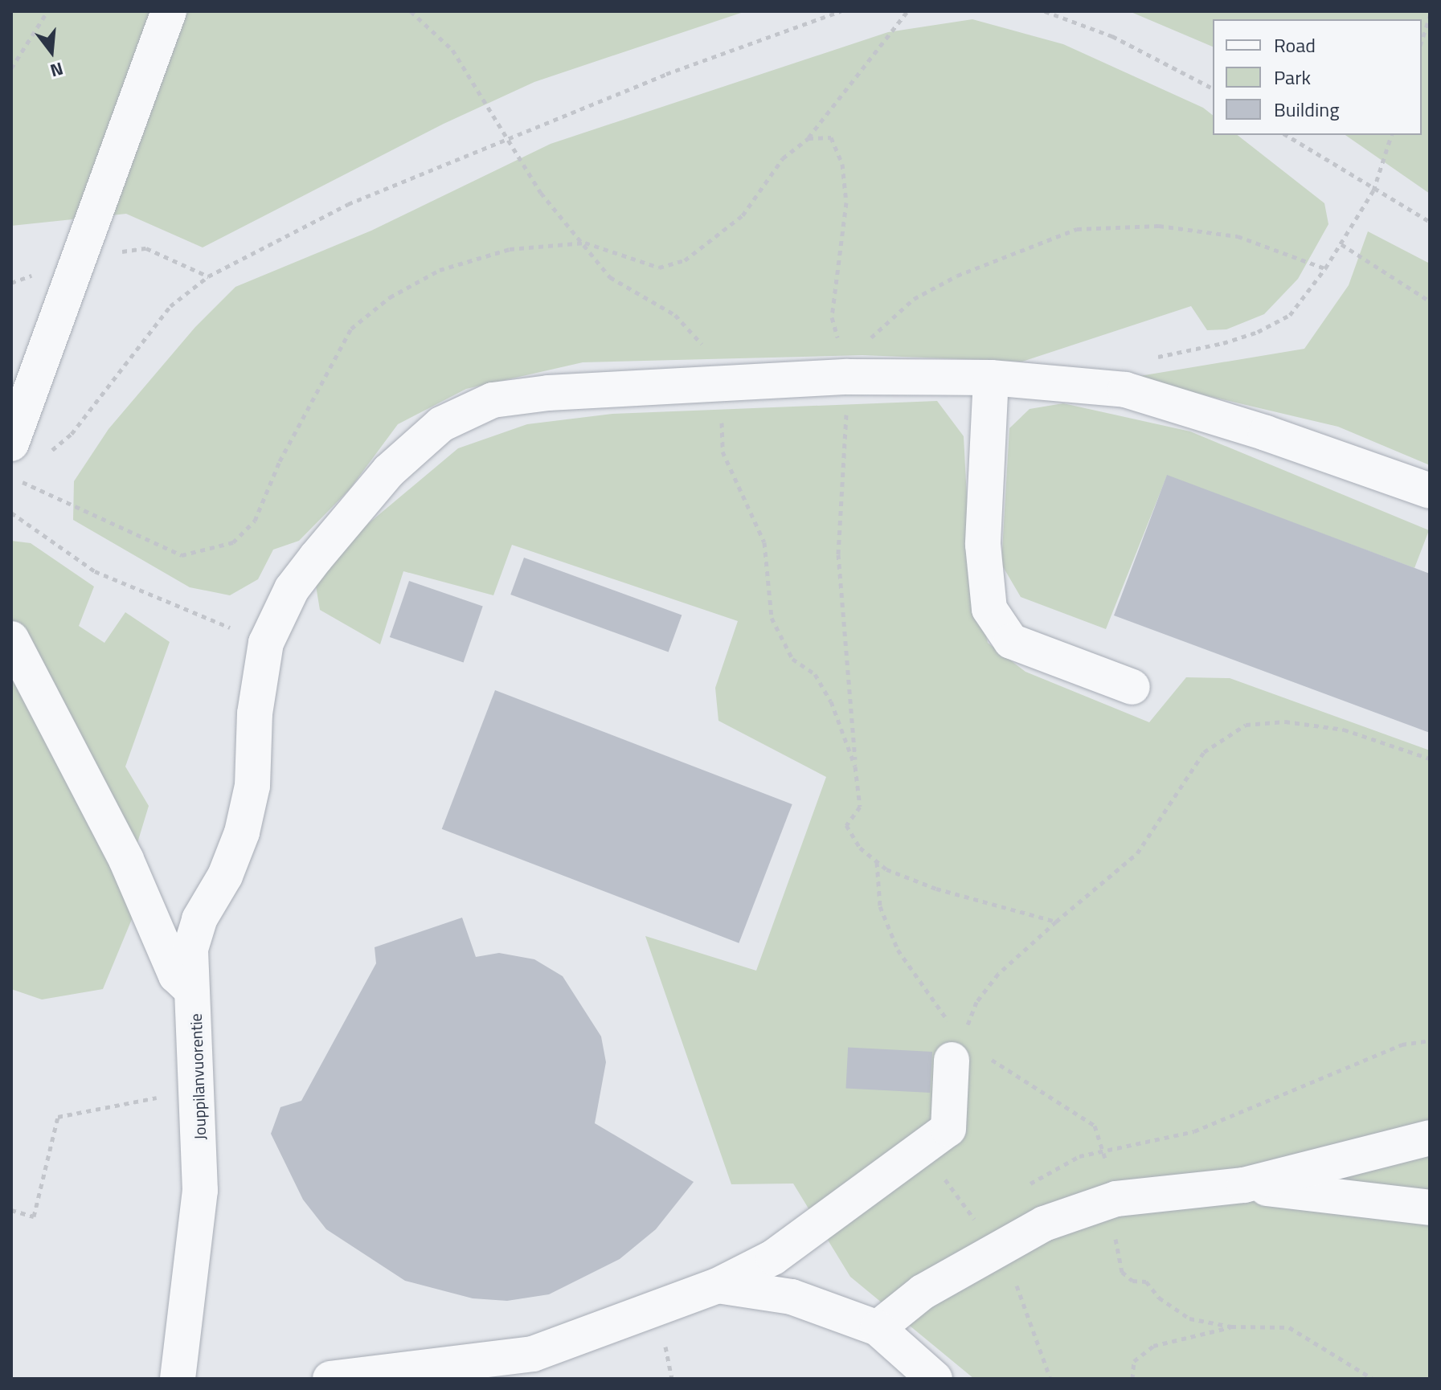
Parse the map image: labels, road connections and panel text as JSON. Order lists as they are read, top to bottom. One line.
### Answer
{"streets":{"street":["Jouppilanvuorentie"]},"legend":["Road","Park","Building"],"north":"bottom"}
